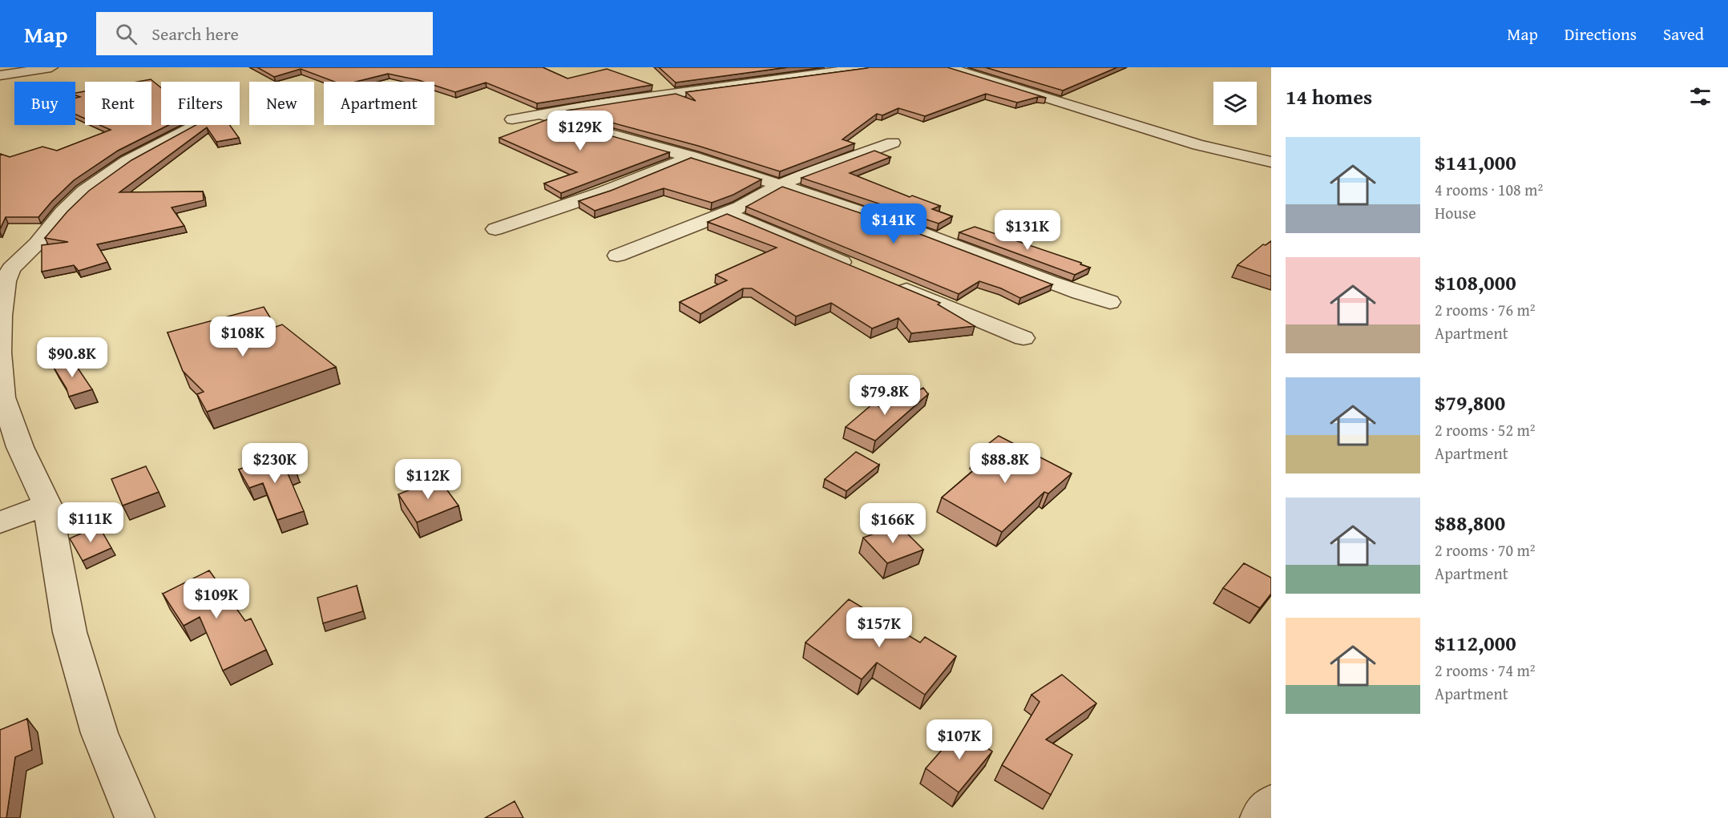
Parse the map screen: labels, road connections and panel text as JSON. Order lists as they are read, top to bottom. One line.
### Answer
{"page":{"header":"Map","search":"Search here","nav":["Map","Directions","Saved"],"heading":"14 homes","chip":["Buy","Rent","Filters","New","Apartment"],"price":["$129K","$141K","$131K","$108K","$90.8K","$79.8K","$230K","$88.8K","$112K","$111K","$166K","$109K","$157K","$107K"],"list":[{"name":"$141,000","note":"4 rooms · 108 m² · House"},{"name":"$108,000","note":"2 rooms · 76 m² · Apartment"},{"name":"$79,800","note":"2 rooms · 52 m² · Apartment"},{"name":"$88,800","note":"2 rooms · 70 m² · Apartment"},{"name":"$112,000","note":"2 rooms · 74 m² · Apartment"}]}}
